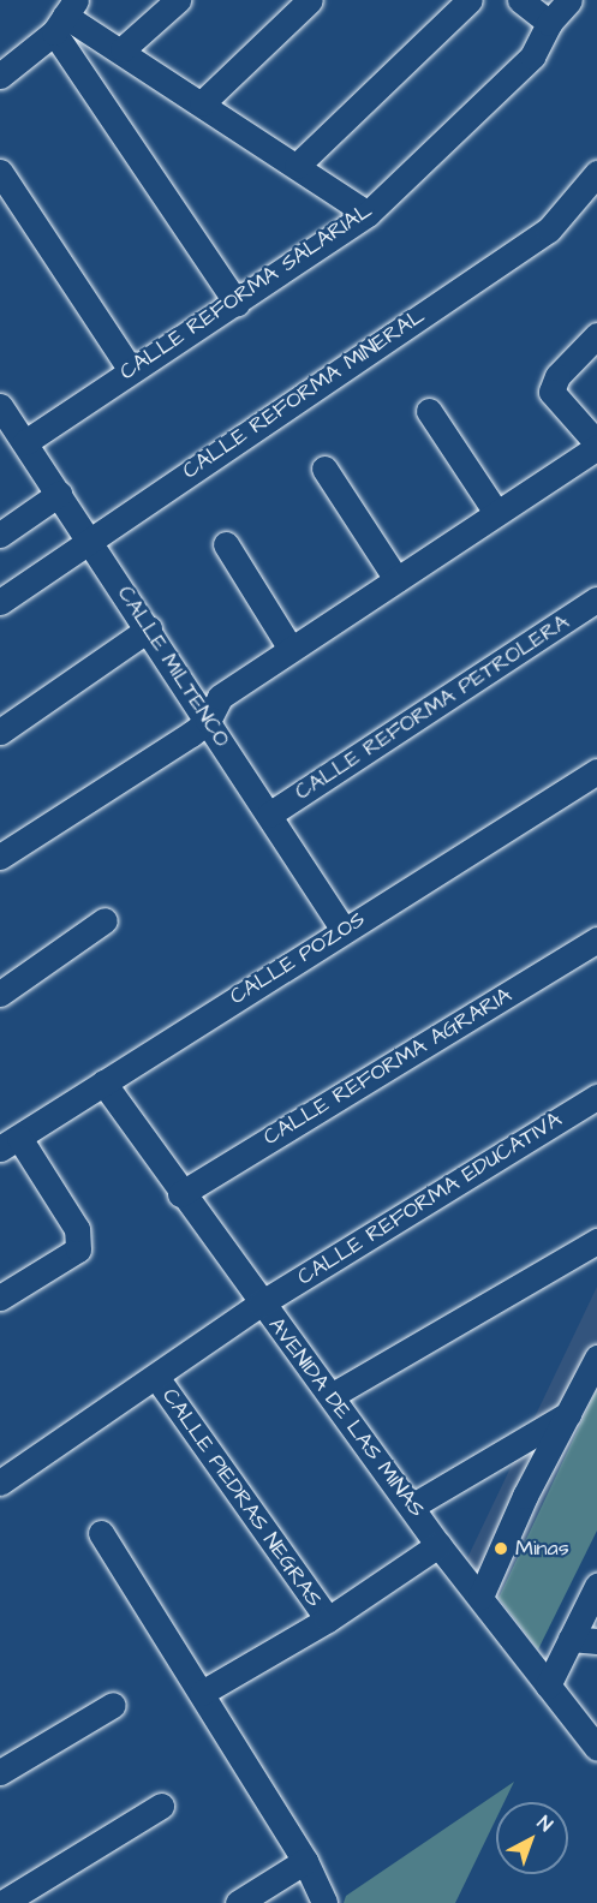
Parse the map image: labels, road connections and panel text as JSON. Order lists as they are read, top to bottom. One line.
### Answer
{"streets":{"street":["CALLE REFORMA SALARIAL","CALLE REFORMA MINERAL","CALLE MILTENCO","CALLE REFORMA PETROLERA","CALLE POZOS","CALLE REFORMA AGRARIA","CALLE REFORMA EDUCATIVA","AVENIDA DE LAS MINAS","CALLE PIEDRAS NEGRAS"]},"crossings":[["CALLE REFORMA SALARIAL","CALLE MILTENCO"],["CALLE REFORMA MINERAL","CALLE MILTENCO"],["CALLE MILTENCO","CALLE REFORMA PETROLERA"],["CALLE MILTENCO","CALLE POZOS"],["CALLE POZOS","AVENIDA DE LAS MINAS"],["CALLE REFORMA AGRARIA","AVENIDA DE LAS MINAS"],["CALLE REFORMA EDUCATIVA","AVENIDA DE LAS MINAS"],["CALLE REFORMA EDUCATIVA","CALLE PIEDRAS NEGRAS"]],"places":["Minas"],"north":"top right"}
